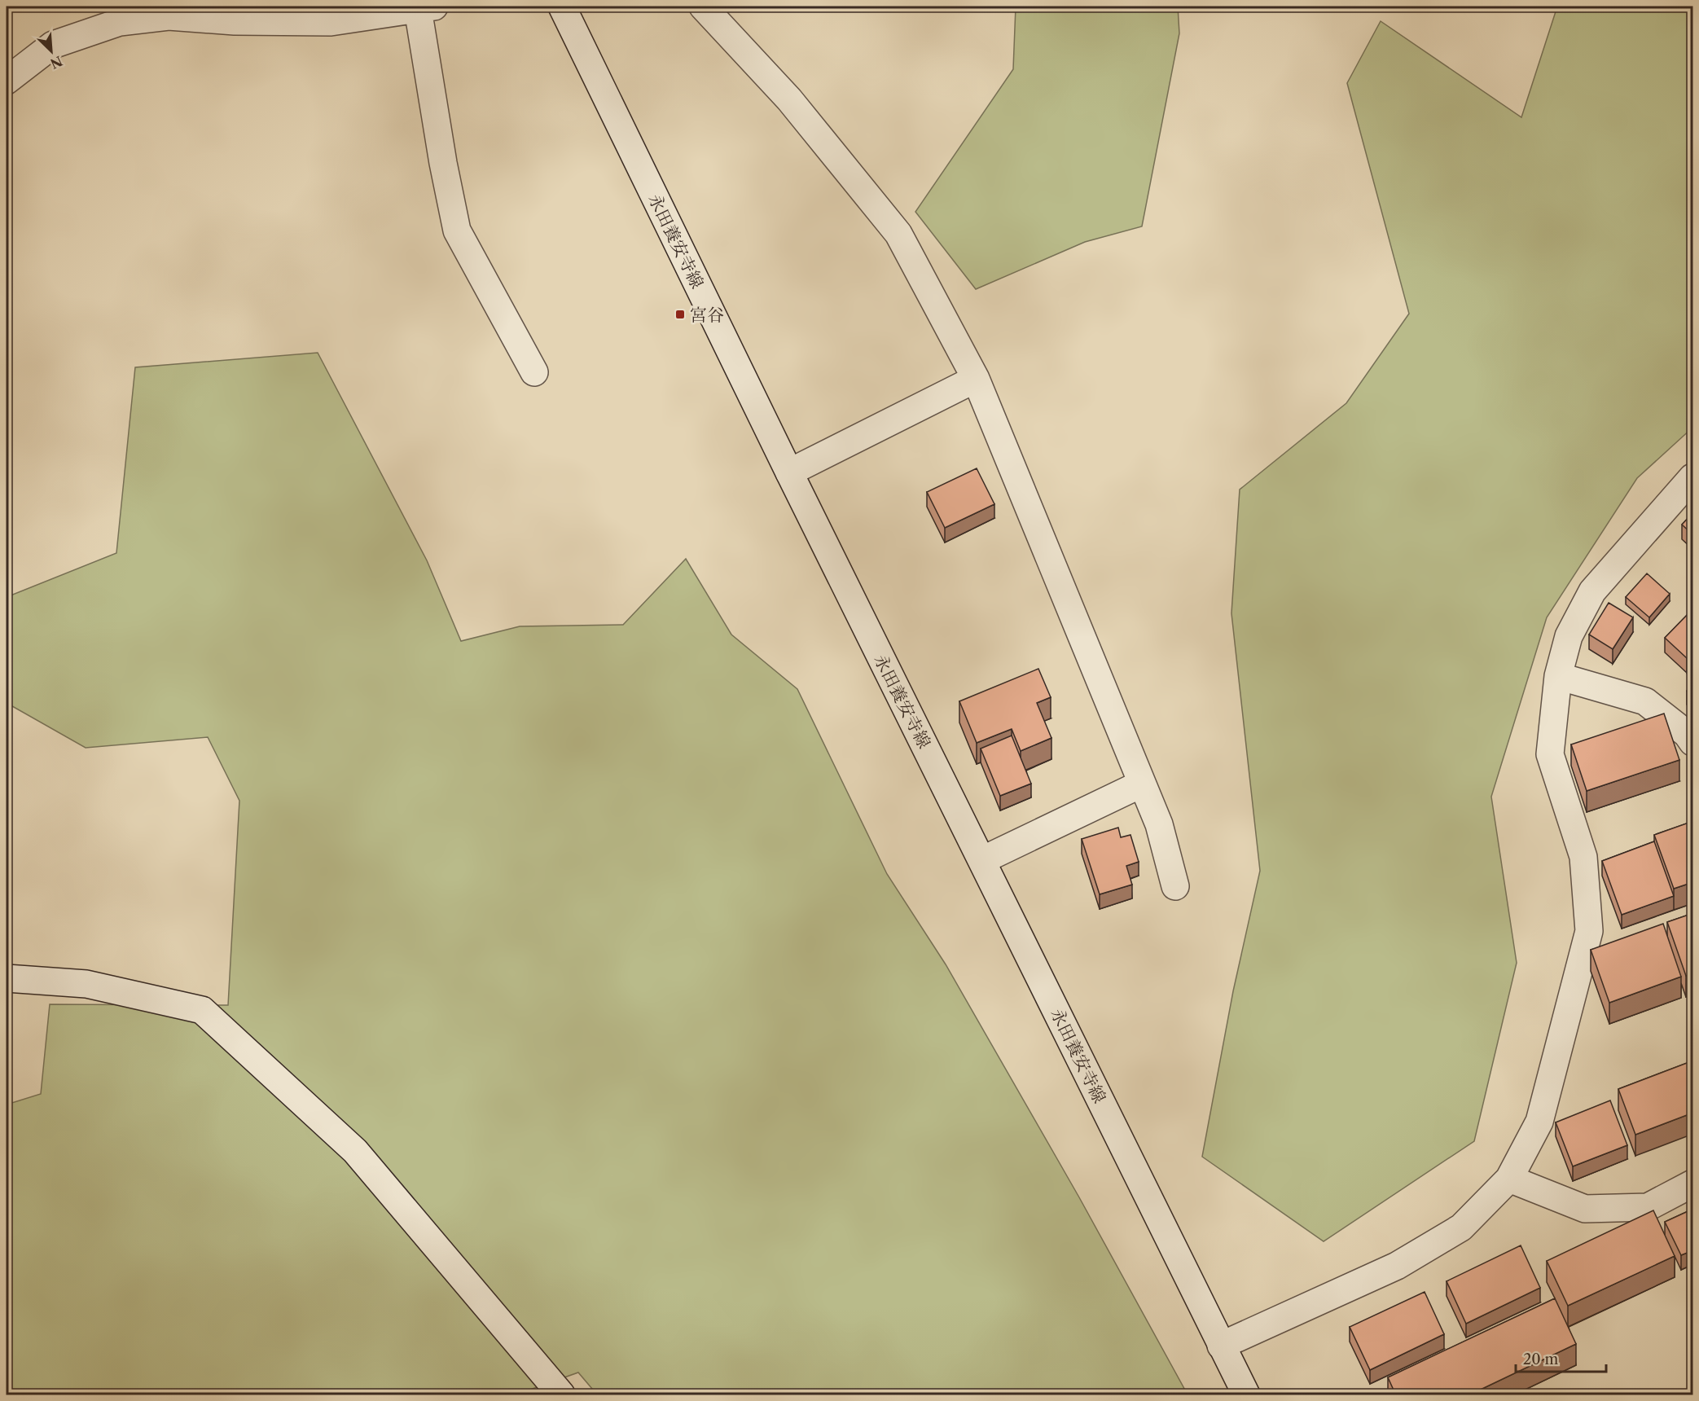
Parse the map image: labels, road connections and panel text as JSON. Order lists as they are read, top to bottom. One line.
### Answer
{"streets":{"street":["永田養安寺線"]},"places":{"transit":["宮谷"]},"scale_bar":"20 m","north":"bottom right"}
